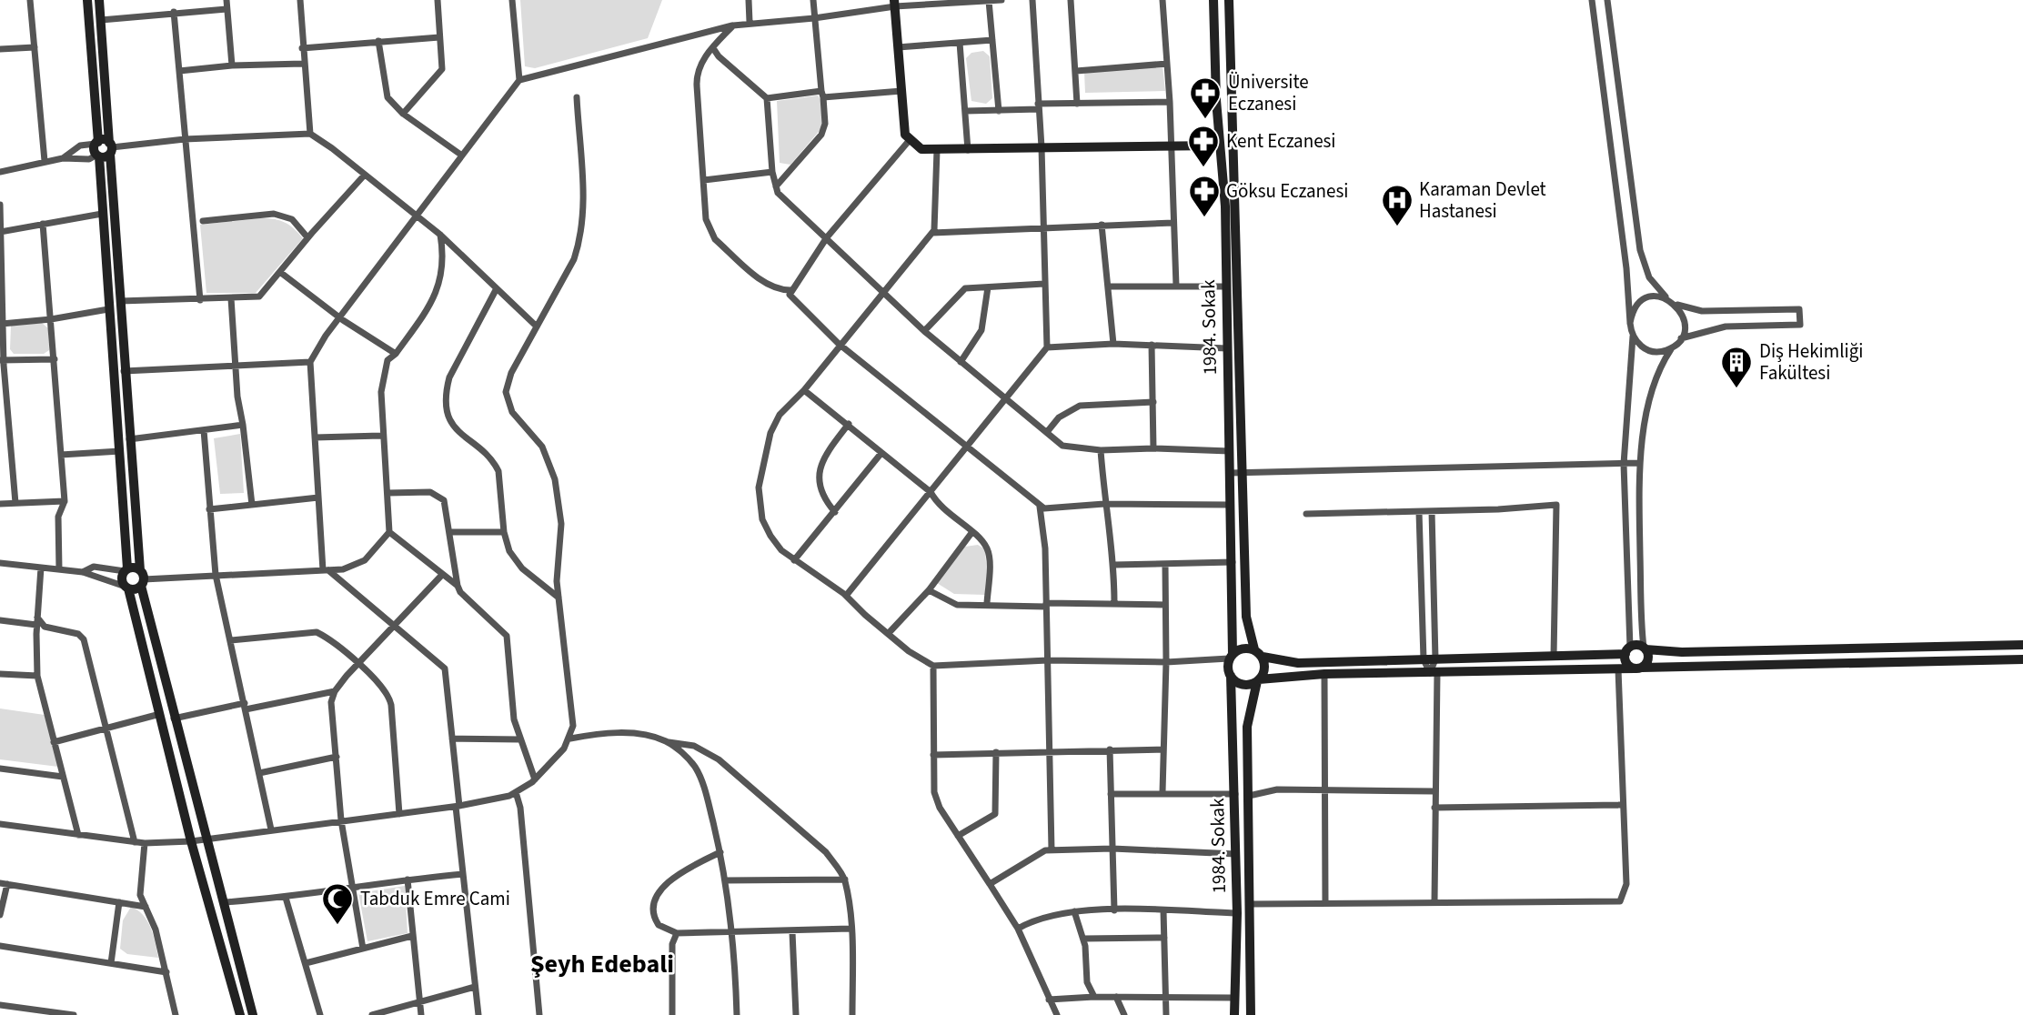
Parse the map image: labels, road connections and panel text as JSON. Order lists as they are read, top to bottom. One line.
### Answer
{"streets":{"street":["1984. Sokak"]},"districts":["Şeyh Edebali"],"places":{"pharmacy":["Üniversite Eczanesi","Kent Eczanesi","Göksu Eczanesi"],"hospital":["Karaman Devlet Hastanesi"],"building":["Diş Hekimliği Fakültesi"],"mosque":["Tabduk Emre Cami"]}}
